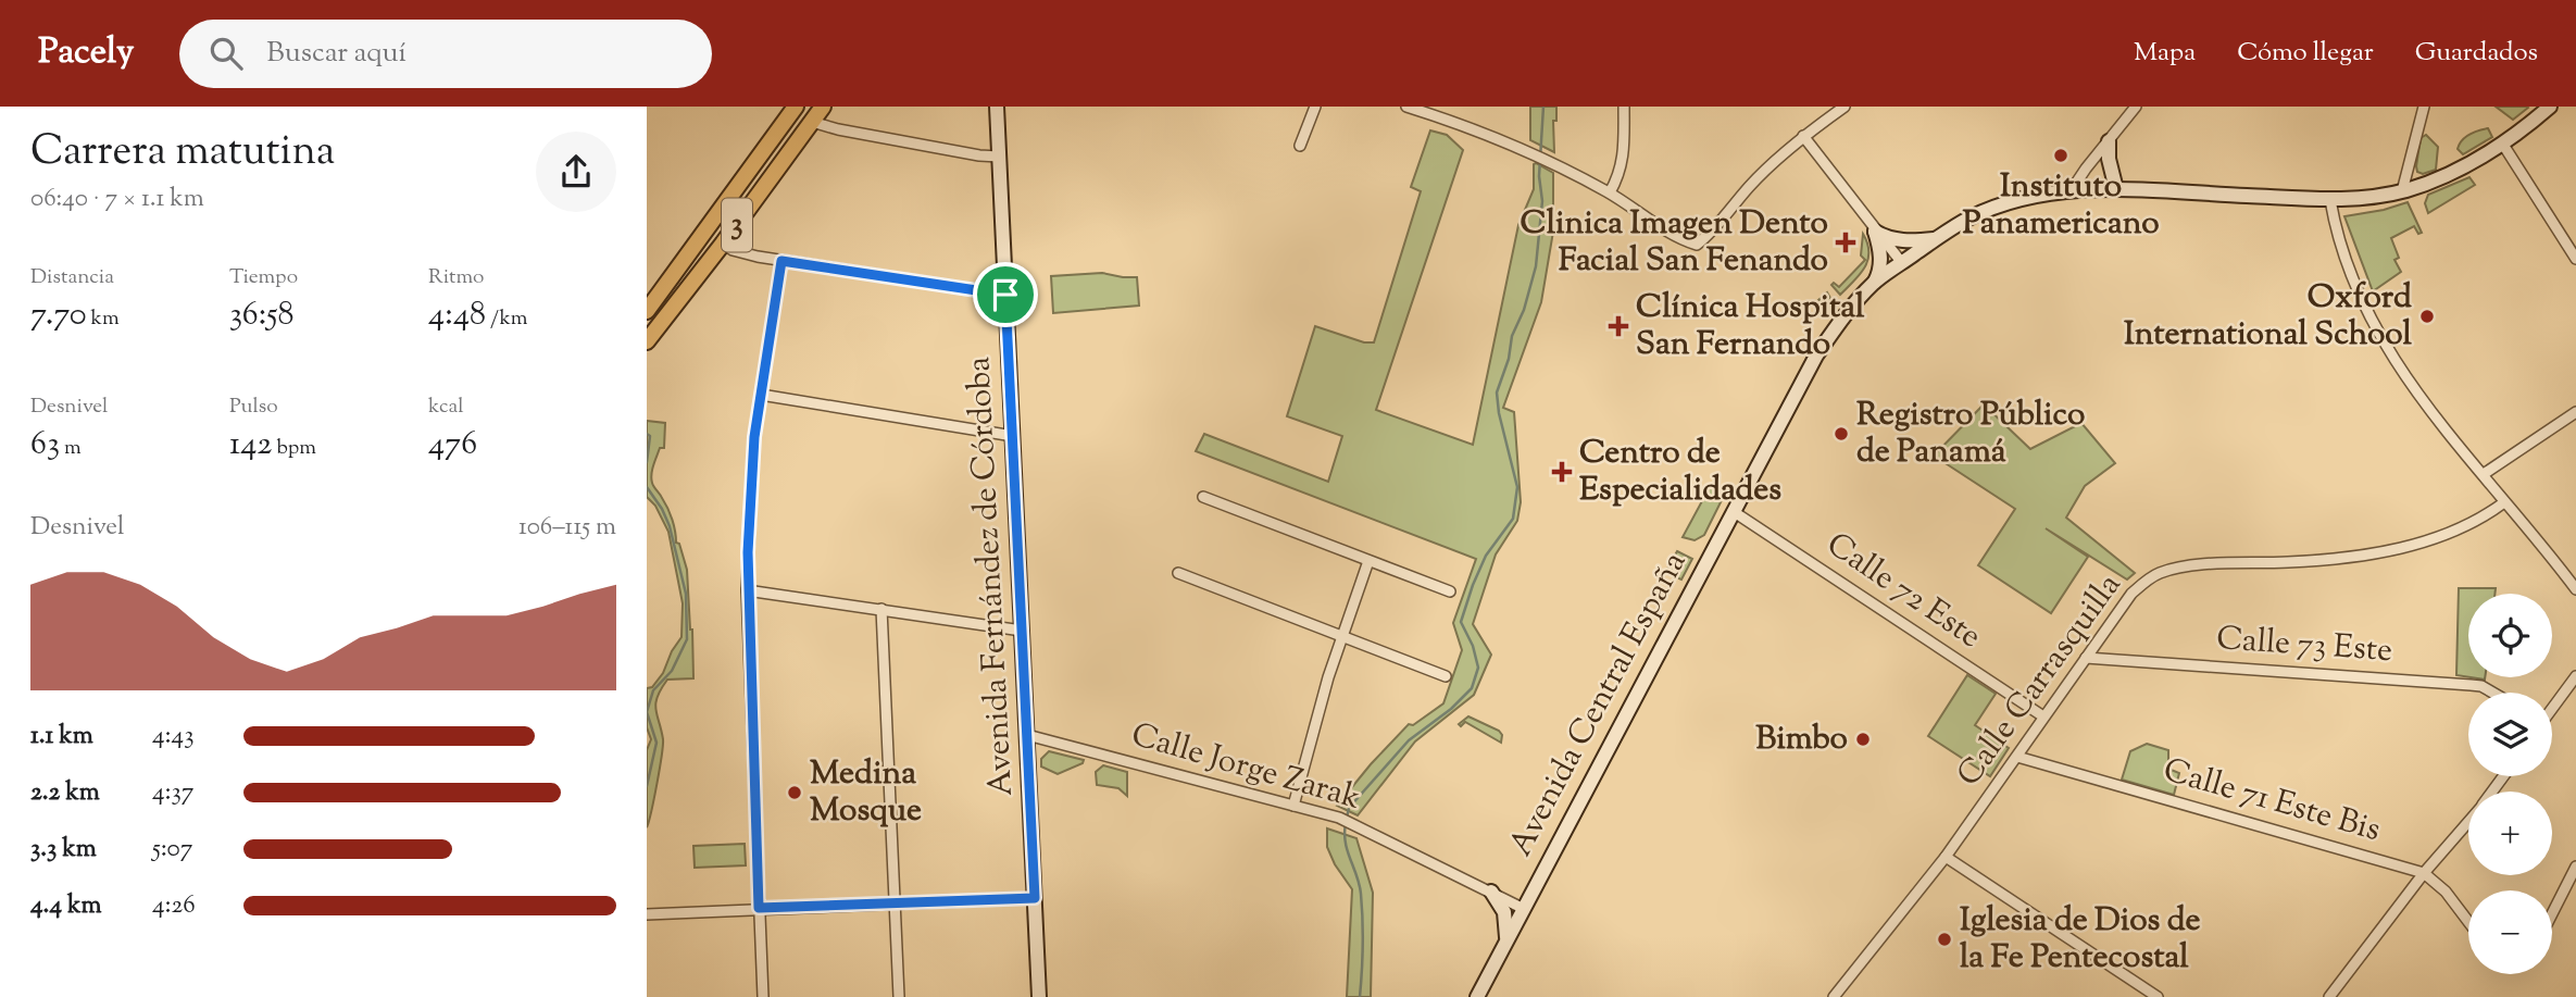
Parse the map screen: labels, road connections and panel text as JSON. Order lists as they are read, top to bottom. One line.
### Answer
{"streets":{"main road":["3","Avenida Fernández de Córdoba","Avenida Central España"],"street":["Calle 72 Este","Calle 73 Este","Calle Carrasquilla","Calle Jorge Zarak","Calle 71 Este Bis"]},"crossings":[["Avenida Fernández de Córdoba","Calle Jorge Zarak"],["Calle 72 Este","Calle Carrasquilla"],["Calle 72 Este","Avenida Central España"],["Calle 73 Este","Calle Carrasquilla"],["Calle Carrasquilla","Calle 71 Este Bis"],["Avenida Central España","Calle Jorge Zarak"]],"places":{"other":["Instituto Panamericano","Oxford International School","Registro Público de Panamá","Bimbo","Medina Mosque","Iglesia de Dios de la Fe Pentecostal"],"health":["Clinica Imagen Dento Facial San Fenando","Clínica Hospital San Fernando","Centro de Especialidades"]},"page":{"header":"Pacely","search":"Buscar aquí","nav":["Mapa","Cómo llegar","Guardados"],"heading":["Carrera matutina","06:40 · 7 × 1.1 km"],"stats":[["Distancia","7.70 km"],["Tiempo","36:58"],["Ritmo","4:48 /km"],["Desnivel","63 m"],["Pulso","142 bpm"],["kcal","476"]],"chart":["Desnivel","106–115 m"],"map_buttons":["+","−"],"list":[{"name":"1.1 km","note":"4:43"},{"name":"2.2 km","note":"4:37"},{"name":"3.3 km","note":"5:07"},{"name":"4.4 km","note":"4:26"}]}}
